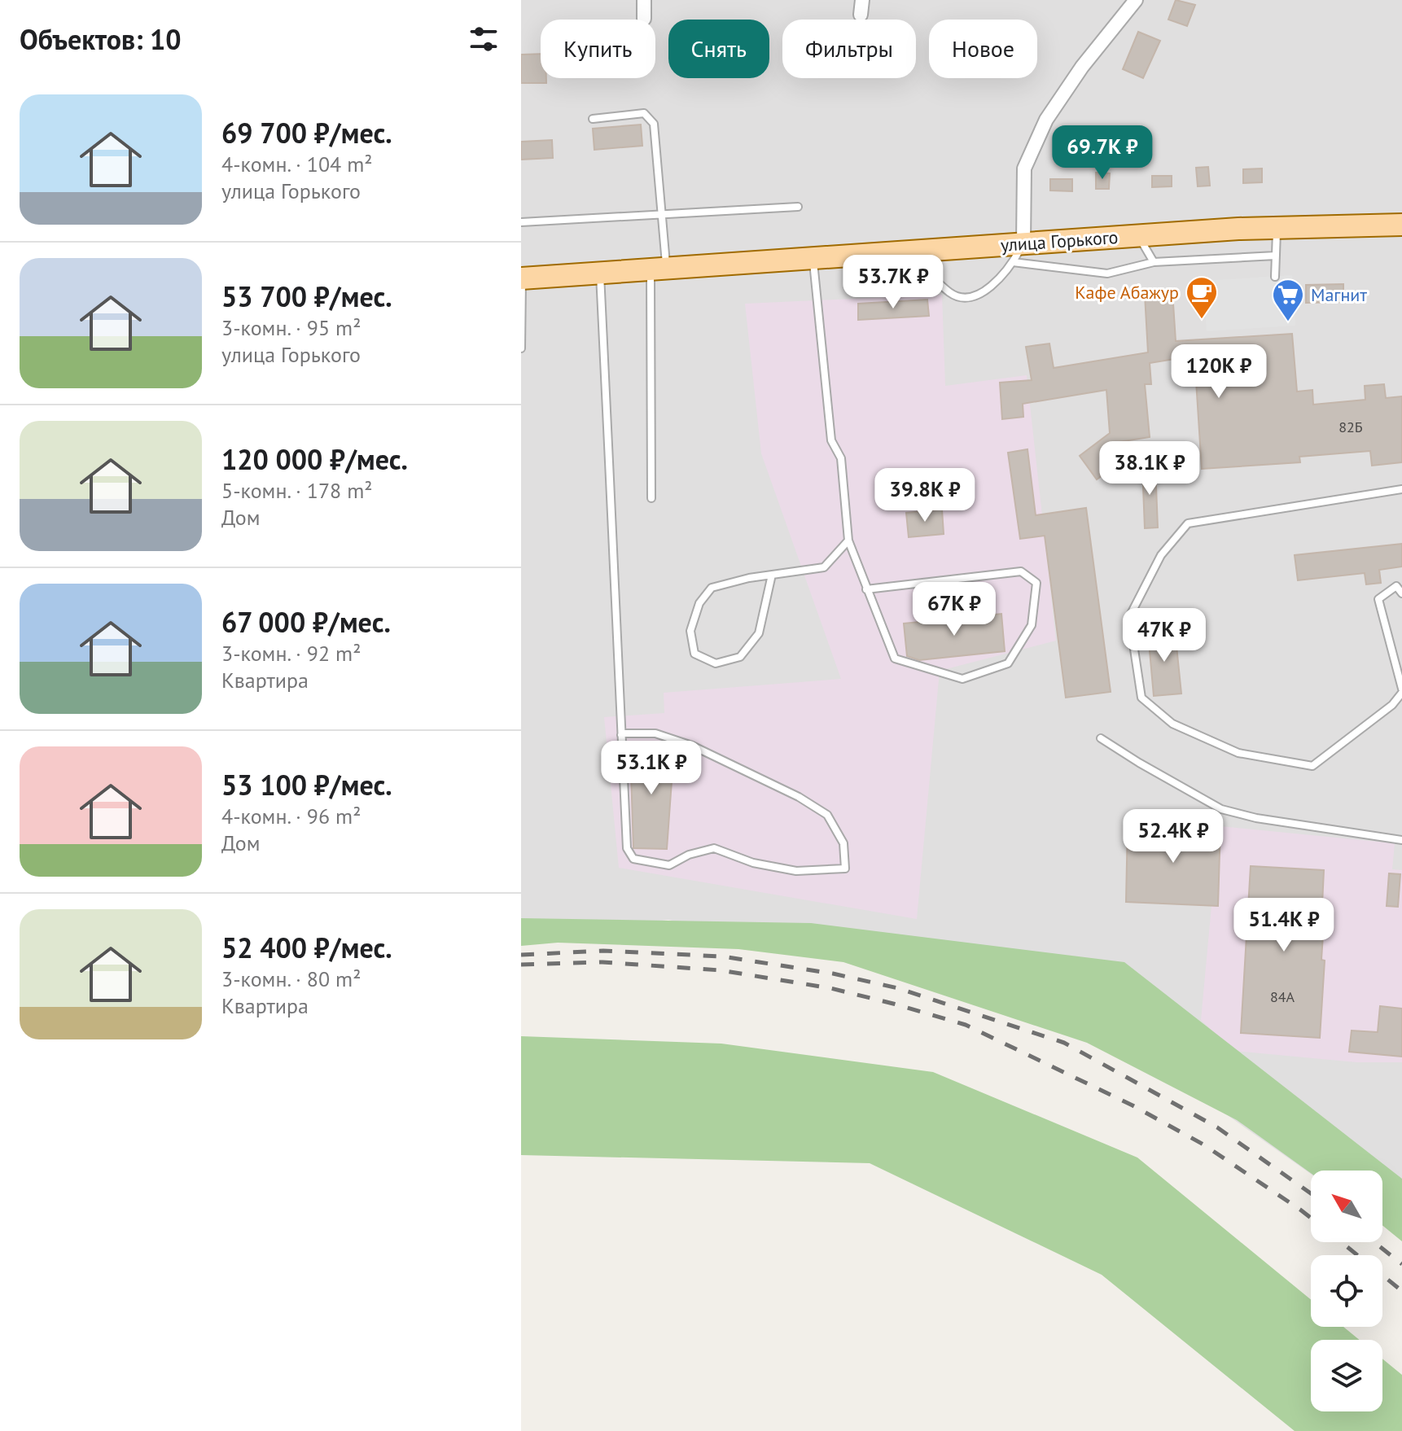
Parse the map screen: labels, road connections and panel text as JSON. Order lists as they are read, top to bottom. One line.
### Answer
{"streets":{"main road":["улица Горького"]},"places":{"cafe":["Кафе Абажур"],"supermarket":["Магнит"]},"house_numbers":["82Б","84А"],"north":"top left","page":{"heading":"Объектов: 10","chip":["Купить","Снять","Фильтры","Новое"],"list":[{"name":"69 700 ₽/мес.","note":"4-комн. · 104 m² · улица Горького"},{"name":"53 700 ₽/мес.","note":"3-комн. · 95 m² · улица Горького"},{"name":"120 000 ₽/мес.","note":"5-комн. · 178 m² · Дом"},{"name":"67 000 ₽/мес.","note":"3-комн. · 92 m² · Квартира"},{"name":"53 100 ₽/мес.","note":"4-комн. · 96 m² · Дом"},{"name":"52 400 ₽/мес.","note":"3-комн. · 80 m² · Квартира"}],"price":["69.7K ₽","53.7K ₽","120K ₽","38.1K ₽","39.8K ₽","67K ₽","47K ₽","53.1K ₽","52.4K ₽","51.4K ₽"]}}
